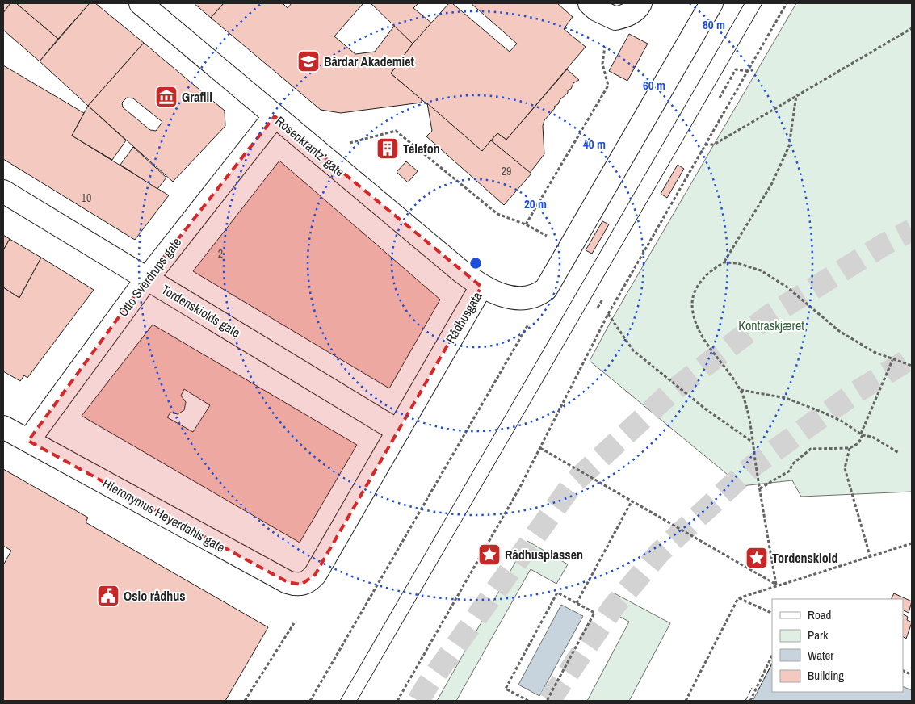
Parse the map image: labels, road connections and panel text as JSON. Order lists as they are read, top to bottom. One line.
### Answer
{"streets":{"street":["Rosenkrantz’ gate","Otto Sverdrups gate","Tordenskiolds gate","Rådhusgata","Hieronymus Heyerdahls gate"]},"crossings":[["Rosenkrantz’ gate","Otto Sverdrups gate"],["Rosenkrantz’ gate","Rådhusgata"],["Otto Sverdrups gate","Tordenskiolds gate"],["Otto Sverdrups gate","Hieronymus Heyerdahls gate"],["Tordenskiolds gate","Rådhusgata"],["Rådhusgata","Hieronymus Heyerdahls gate"]],"parks":["Kontraskjæret"],"places":{"school or university":["Bårdar Akademiet"],"museum":["Grafill"],"building":["Telefon"],"place":["Rådhusplassen","Tordenskiold"],"public building":["Oslo rådhus"]},"house_numbers":["29","10","2"],"legend":["Road","Park","Water","Building"],"rings":["80 m","60 m","40 m","20 m"]}
